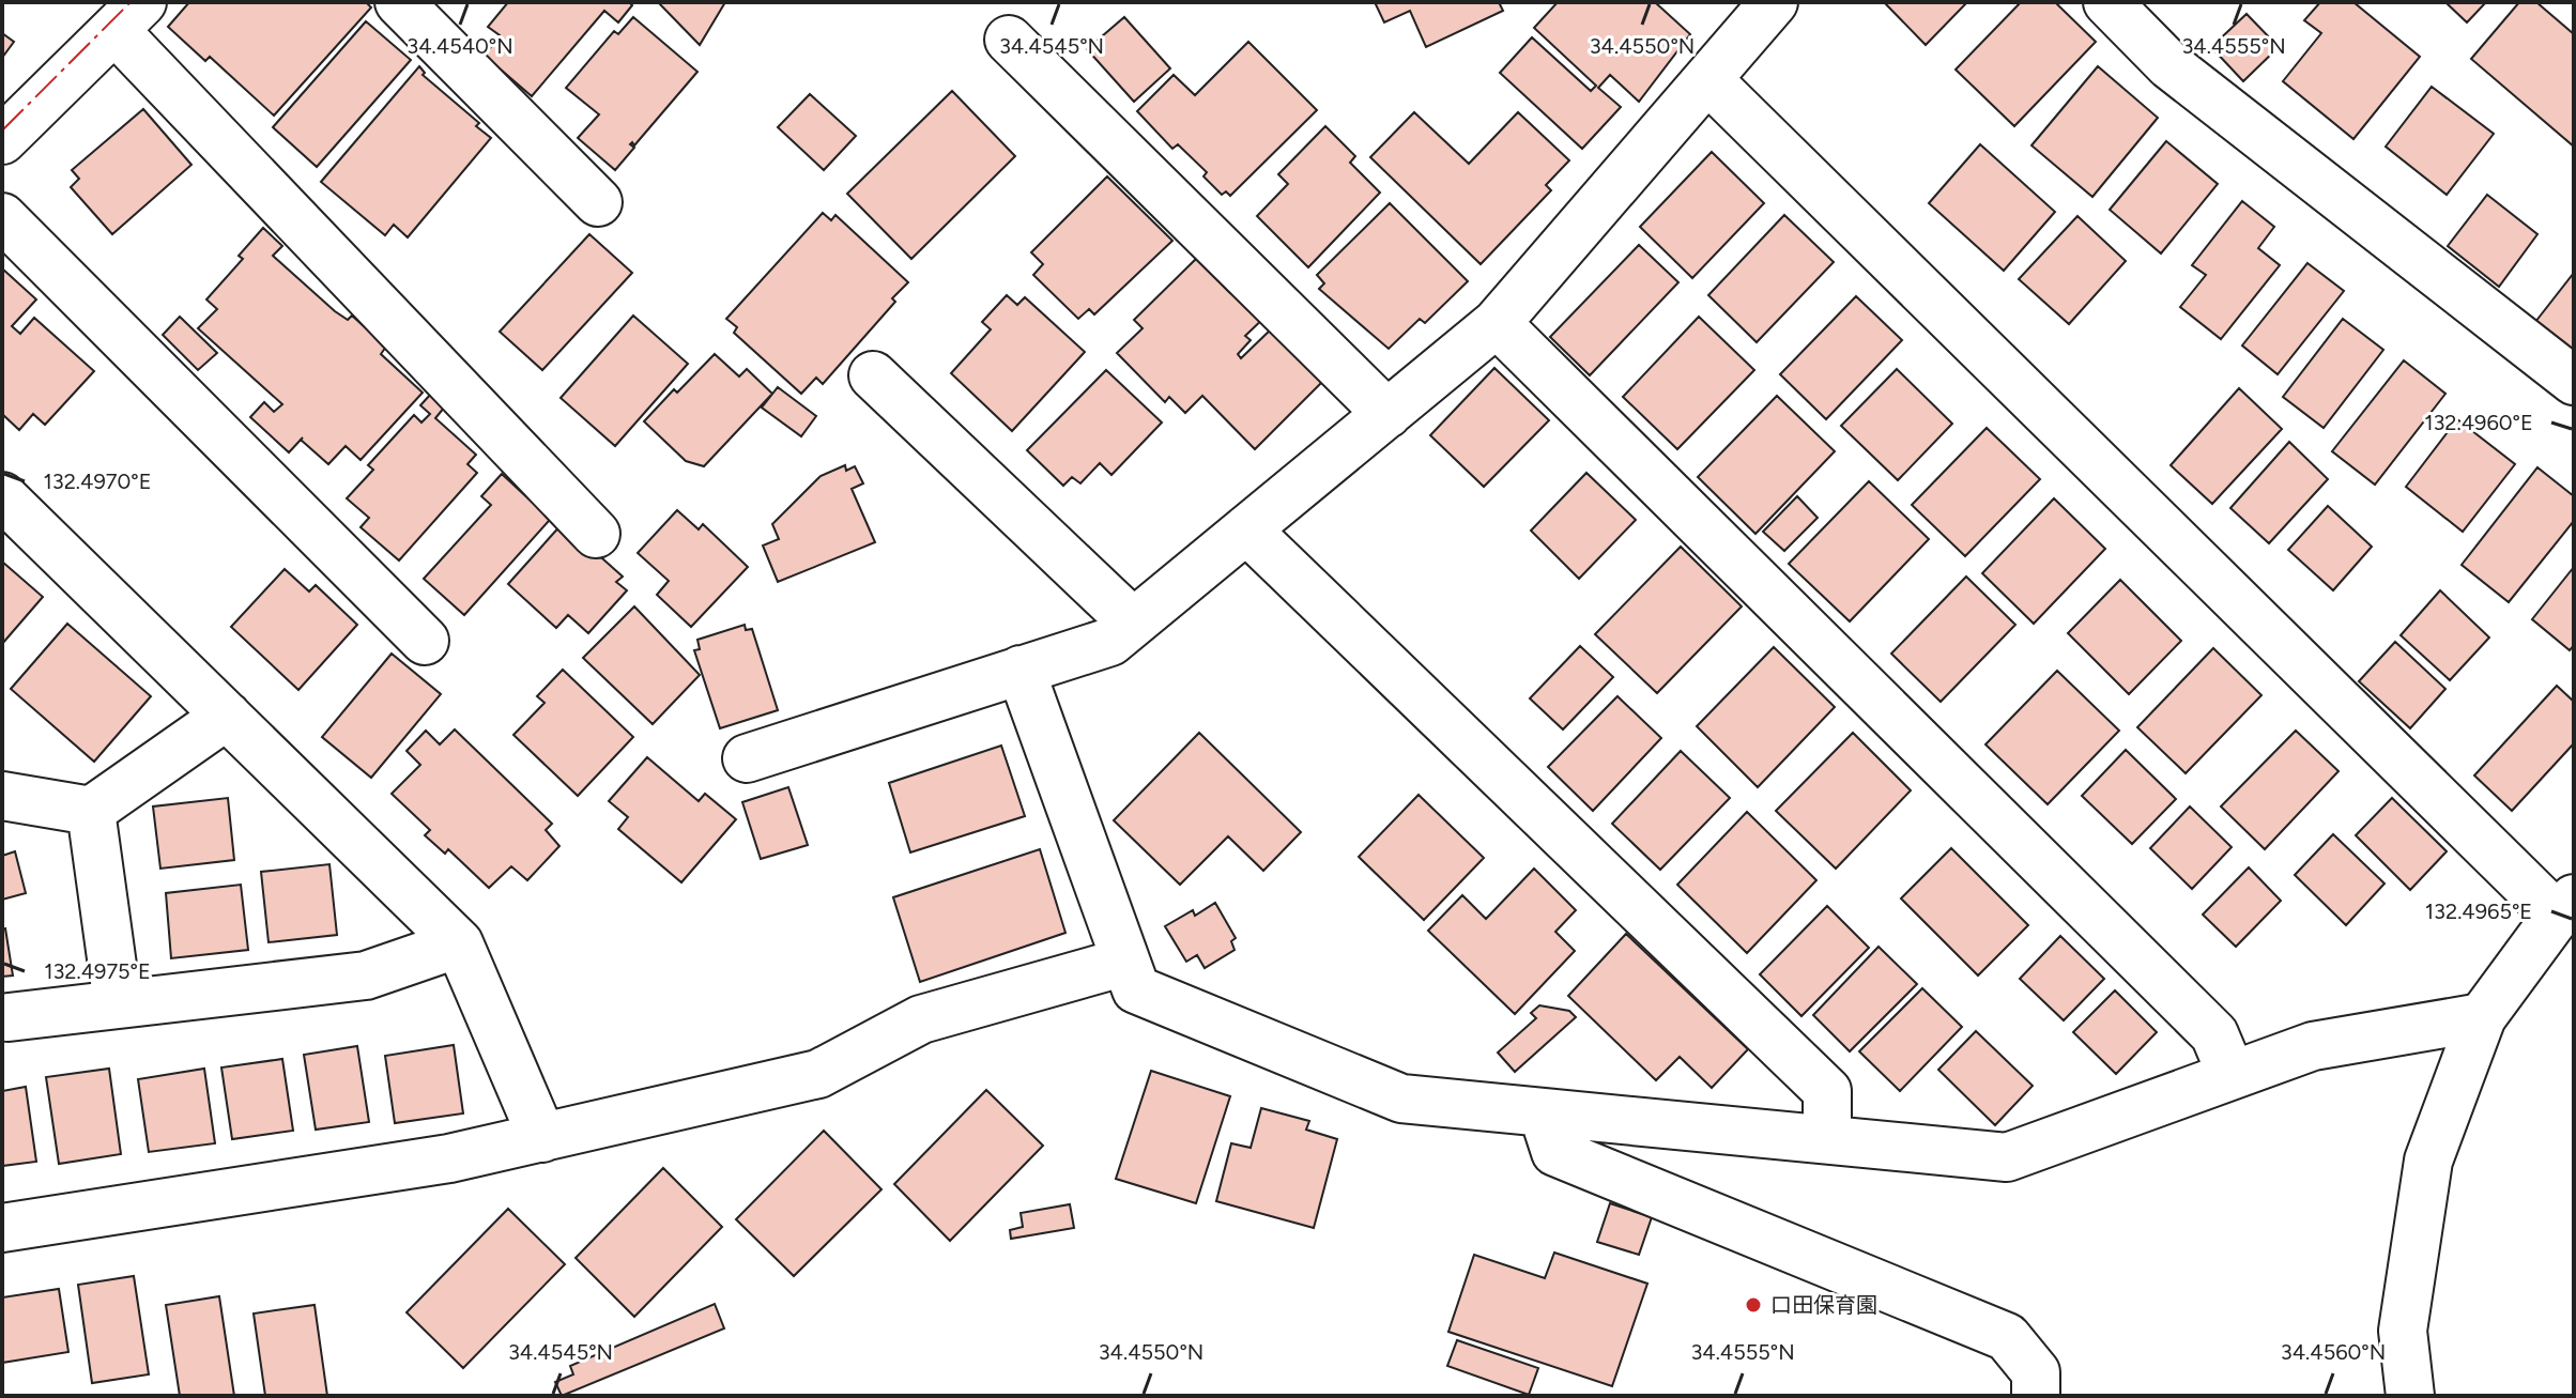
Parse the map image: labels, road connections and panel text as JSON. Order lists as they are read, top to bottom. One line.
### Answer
{"places":["口田保育園"],"coordinates":["34.4540°N","34.4545°N","34.4550°N","34.4555°N","132.4960°E","132.4970°E","132.4965°E","132.4975°E","34.4560°N"]}
